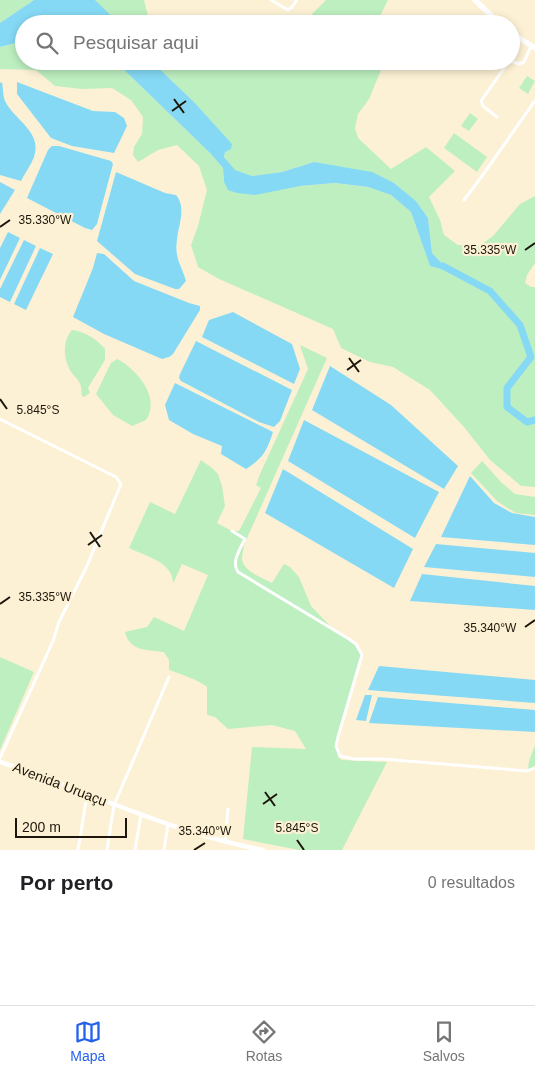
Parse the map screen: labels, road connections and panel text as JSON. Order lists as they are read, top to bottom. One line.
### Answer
{"streets":{"street":["Avenida Uruaçu"]},"scale_bar":"200 m","page":{"search":"Pesquisar aqui","scale":"200 m","heading":["Por perto","0 resultados"],"nav":["Mapa","Rotas","Salvos"]},"coordinates":["35.330°W","35.335°W","5.845°S","35.340°W"]}
